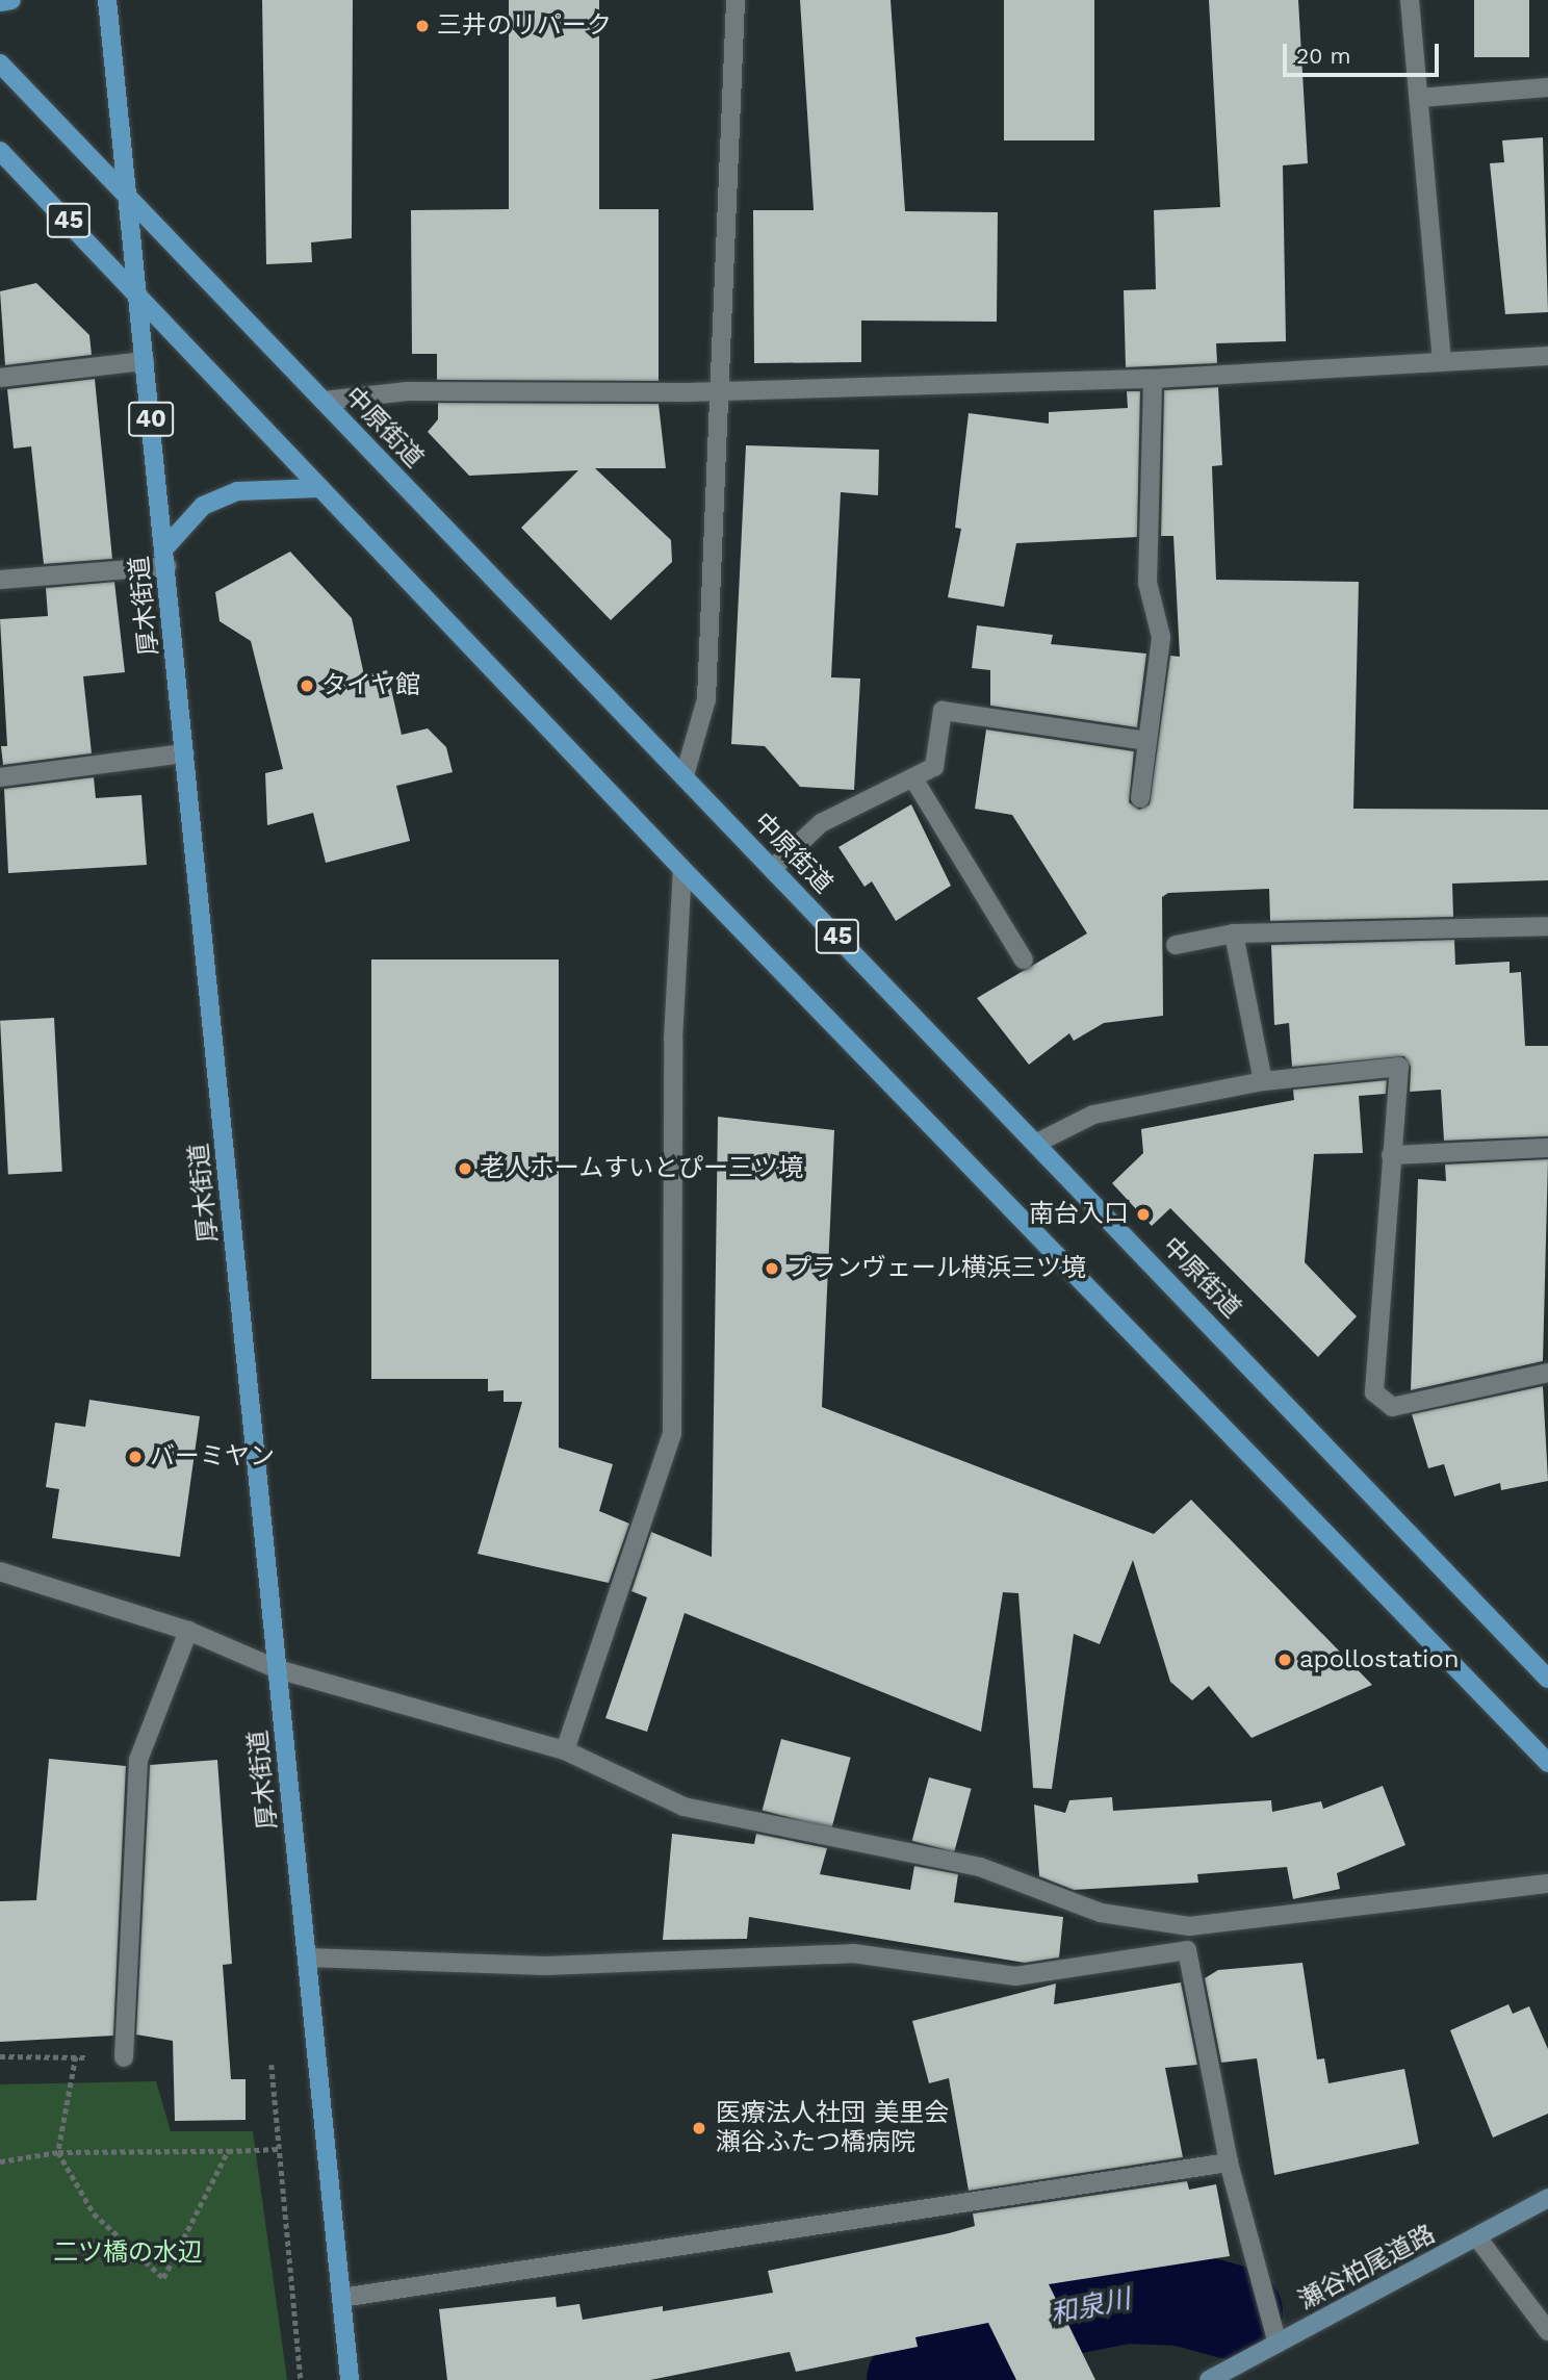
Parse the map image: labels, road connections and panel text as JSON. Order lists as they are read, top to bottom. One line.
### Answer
{"streets":{"main road":["45","40","中原街道","厚木街道","瀬谷柏尾道路"]},"crossings":[["45","厚木街道"],["中原街道","厚木街道"]],"water":["和泉川"],"parks":["二ツ橋の水辺"],"places":["三井のリパーク","タイヤ館","老人ホームすいとぴー三ツ境","南台入口","プランヴェール横浜三ツ境","バーミヤン","apollostation","医療法人社団 美里会 瀬谷ふたつ橋病院"],"scale_bar":"20 m"}
